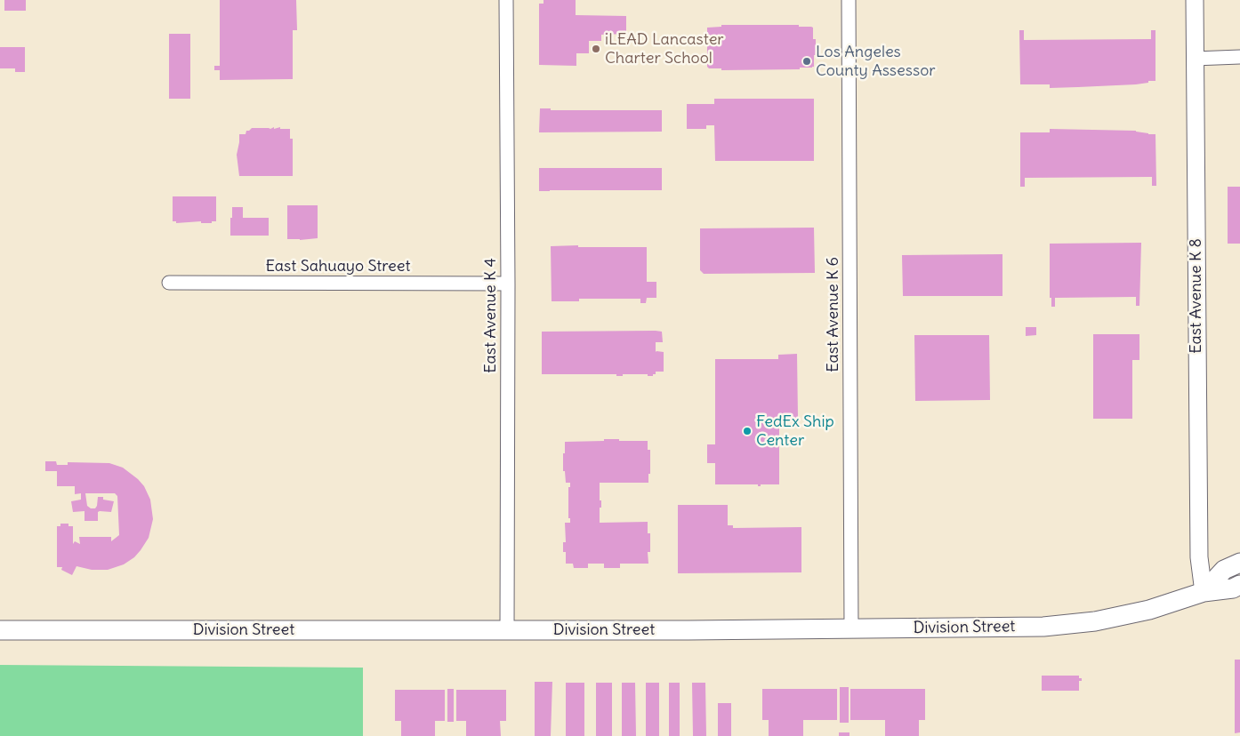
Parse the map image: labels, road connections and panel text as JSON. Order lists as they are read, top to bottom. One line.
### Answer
{"streets":{"main road":["Division Street"],"street":["East Sahuayo Street","East Avenue K 8","East Avenue K 6","East Avenue K 4"]},"crossings":[["East Sahuayo Street","East Avenue K 4"],["East Avenue K 8","Division Street"],["East Avenue K 6","Division Street"],["East Avenue K 4","Division Street"]],"places":["iLEAD Lancaster Charter School","Los Angeles County Assessor","FedEx Ship Center"]}
